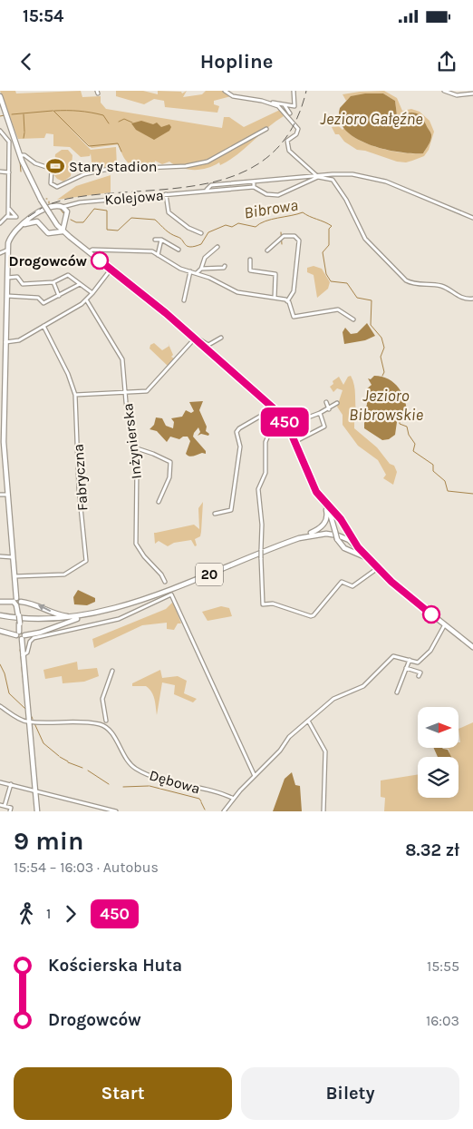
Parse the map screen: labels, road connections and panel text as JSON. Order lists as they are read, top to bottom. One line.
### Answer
{"streets":{"main road":["20"],"street":["Kolejowa","Inżynierska","Fabryczna","Dębowa"]},"water":["Jezioro Gałęźne","Bibrowa","Jezioro Bibrowskie"],"places":{"sports":["Stary stadion"],"other":["Drogowców"]},"lines":["bus line 450"],"north":"right","page":{"status":"15:54","header":"Hopline","on_map":"450","heading":["9 min","15:54 – 16:03 · Autobus","8.32 zł"],"legs":["1","450"],"list":[{"name":"Kościerska Huta","value":"15:55"},{"name":"Drogowców","value":"16:03"}],"buttons":["Start","Bilety"]}}
